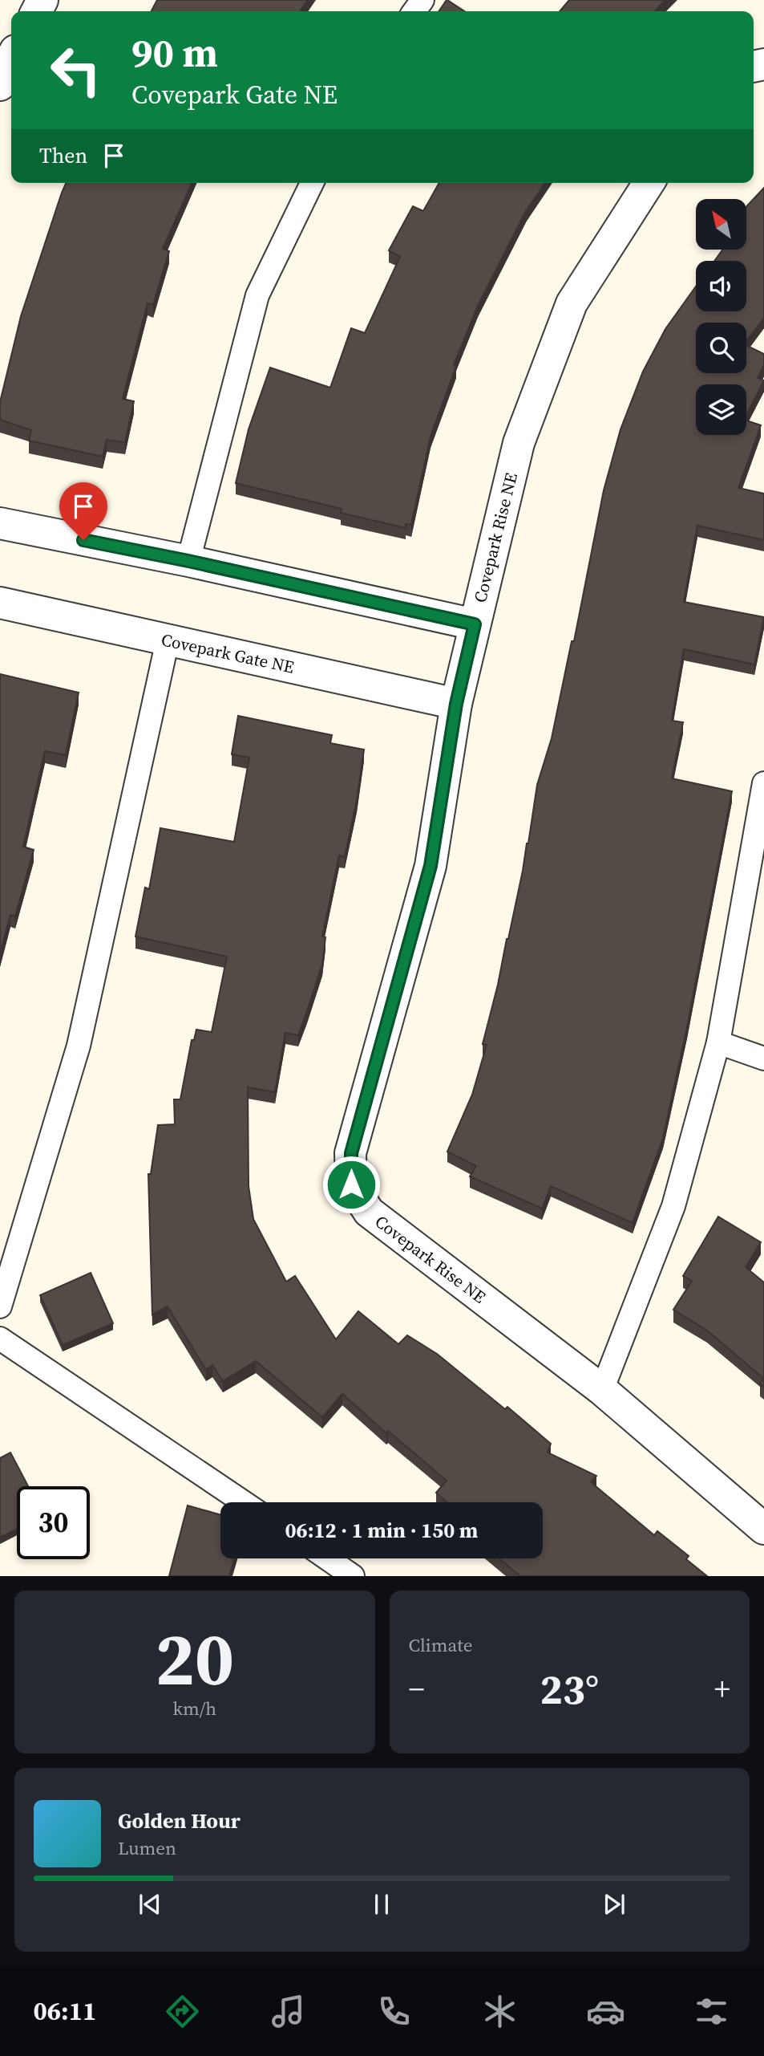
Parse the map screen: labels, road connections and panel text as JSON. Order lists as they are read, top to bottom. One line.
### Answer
{"streets":{"street":["Covepark Rise NE","Covepark Gate NE"]},"crossings":[["Covepark Rise NE","Covepark Gate NE"]],"north":"top left","page":{"turn":["90 m","Covepark Gate NE"],"then":"Then","limit":"30","trip":"06:12 · 1 min · 150 m","tile":[["20","km/h"],"Climate"],"heat":["−","23°","+"],"song":["Golden Hour","Lumen"],"tabs":"06:11"}}
